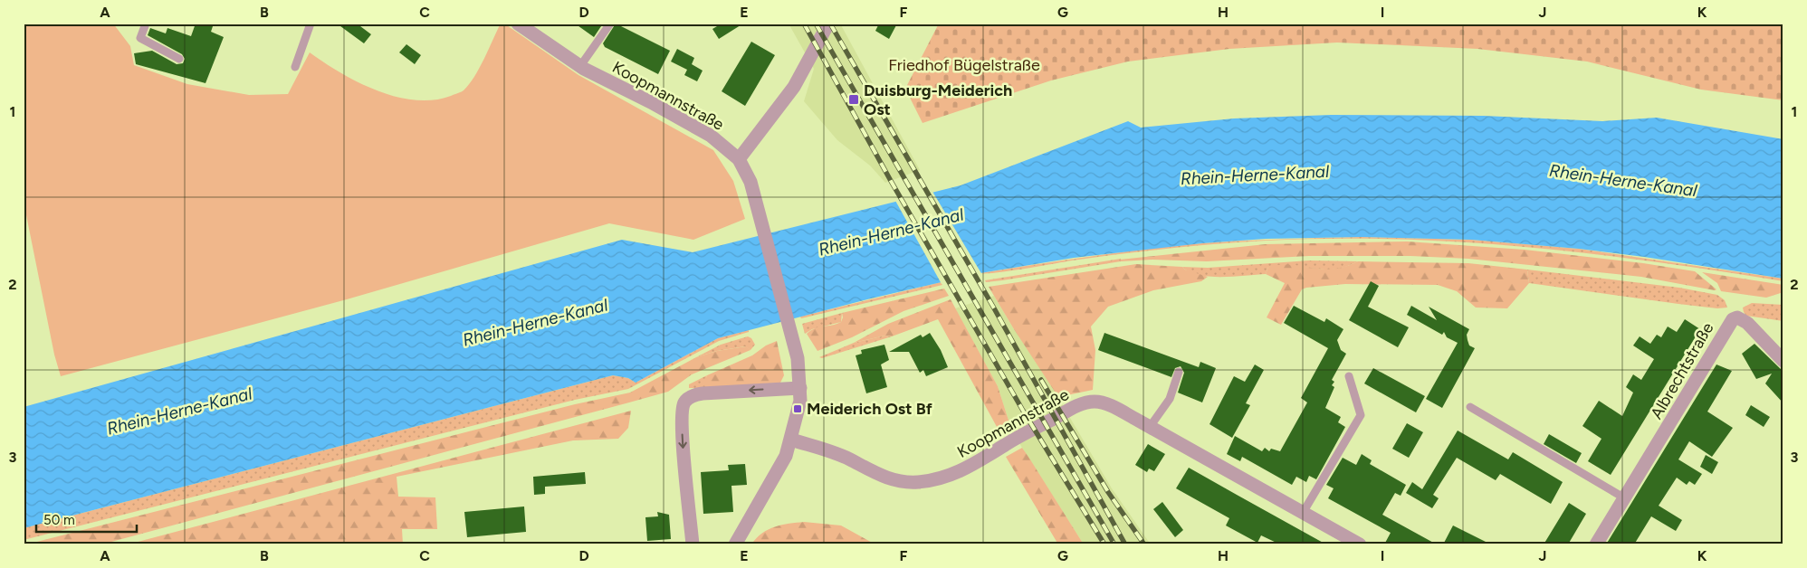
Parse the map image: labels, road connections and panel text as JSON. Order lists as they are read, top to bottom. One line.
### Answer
{"streets":{"street":["Koopmannstraße","Albrechtstraße"]},"water":["Rhein-Herne-Kanal"],"parks":["Friedhof Bügelstraße"],"places":{"transit":["Duisburg-Meiderich Ost","Meiderich Ost Bf"]},"scale_bar":"50 m","grid":{"columns":["A","B","C","D","E","F","G","H","I","J","K"],"rows":["1","2","3"]}}
